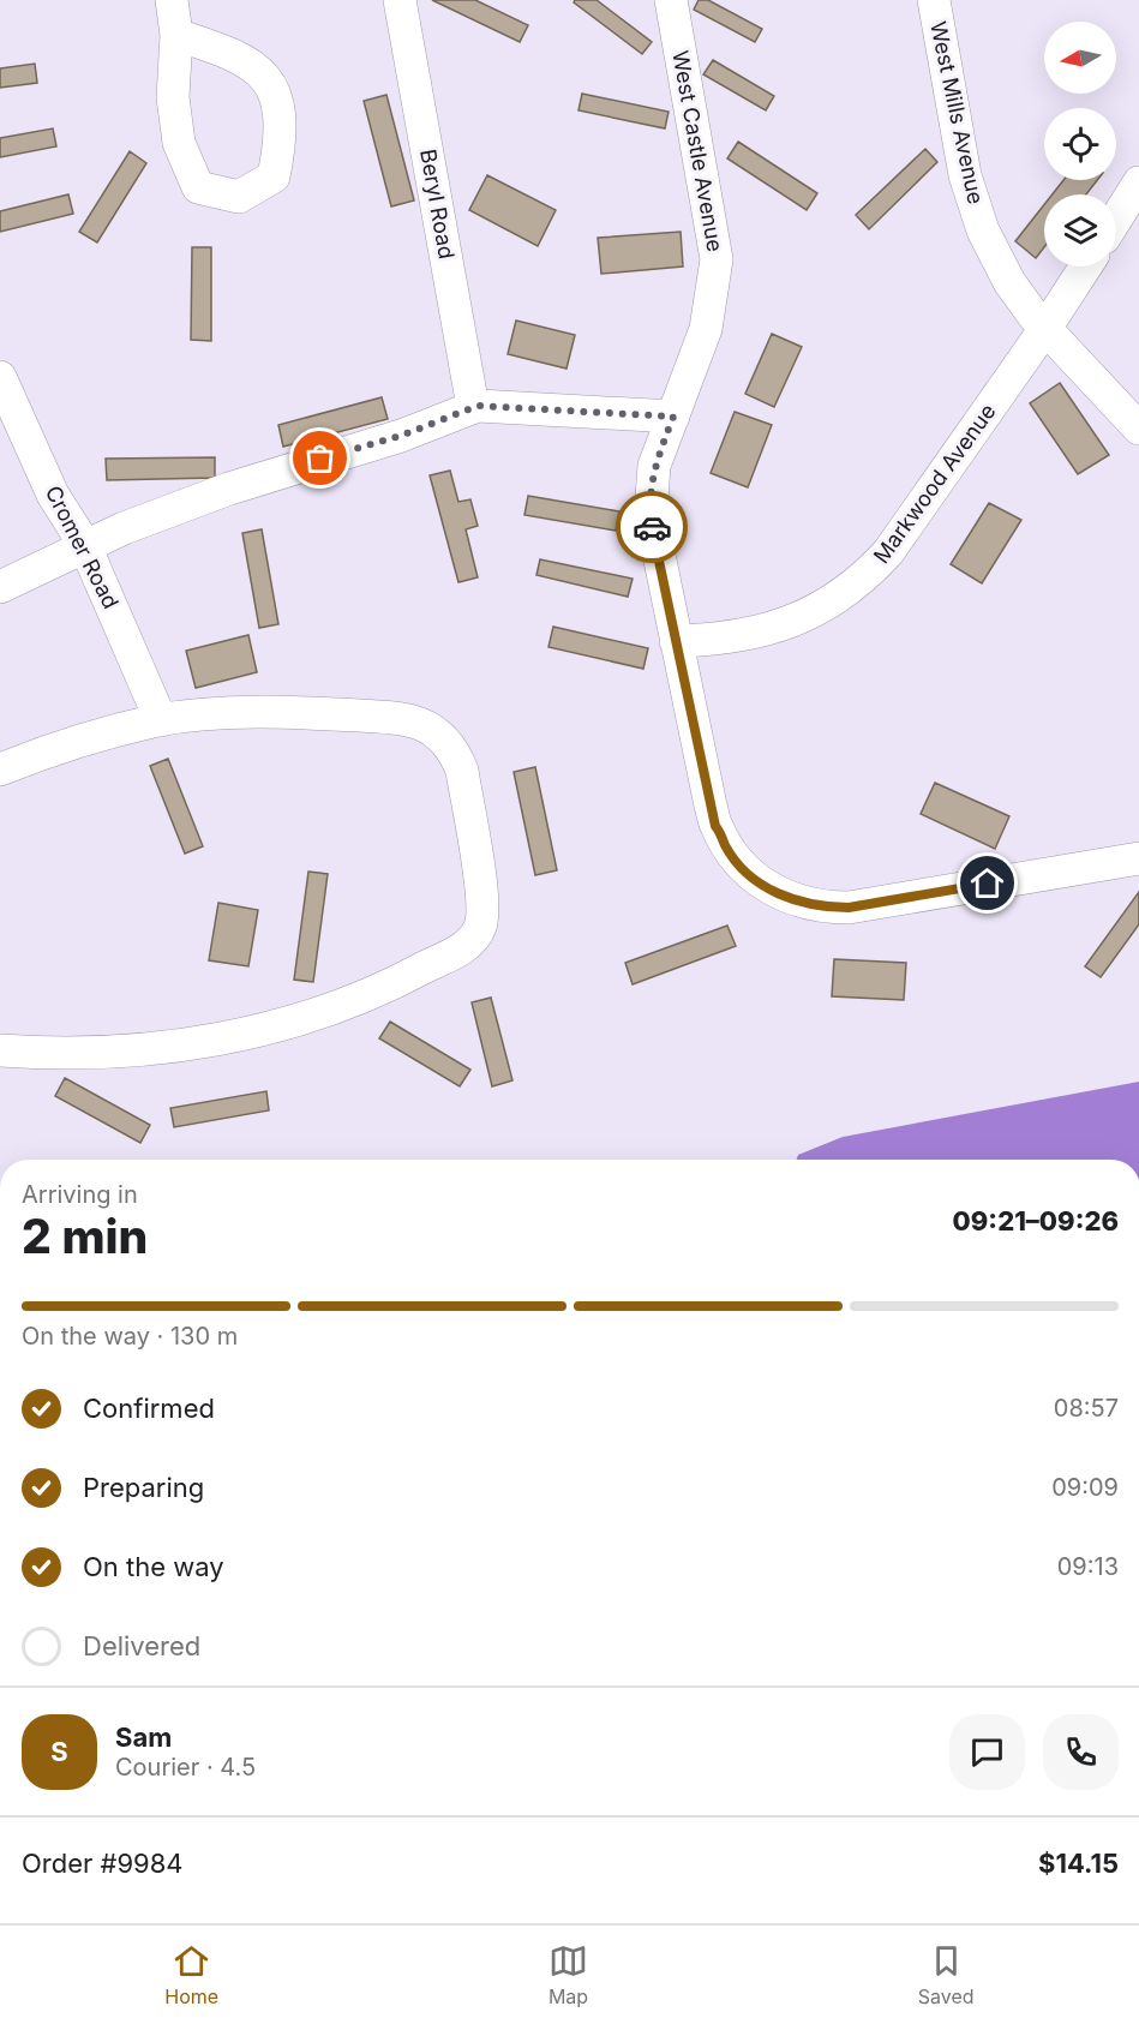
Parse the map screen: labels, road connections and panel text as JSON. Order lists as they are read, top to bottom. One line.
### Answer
{"streets":{"street":["West Mills Avenue","West Castle Avenue","Beryl Road","Markwood Avenue","Cromer Road"]},"crossings":[["West Mills Avenue","Markwood Avenue"],["West Castle Avenue","Markwood Avenue"]],"north":"left","page":{"heading":["2 min","Arriving in","09:21–09:26"],"panel":["Sam","Courier · 4.5","Order #9984","$14.15"],"bar":"On the way · 130 m","list":[["Confirmed","08:57"],["Preparing","09:09"],["On the way","09:13"],"Delivered"],"round":"S","tabs":["Home","Map","Saved"]}}
